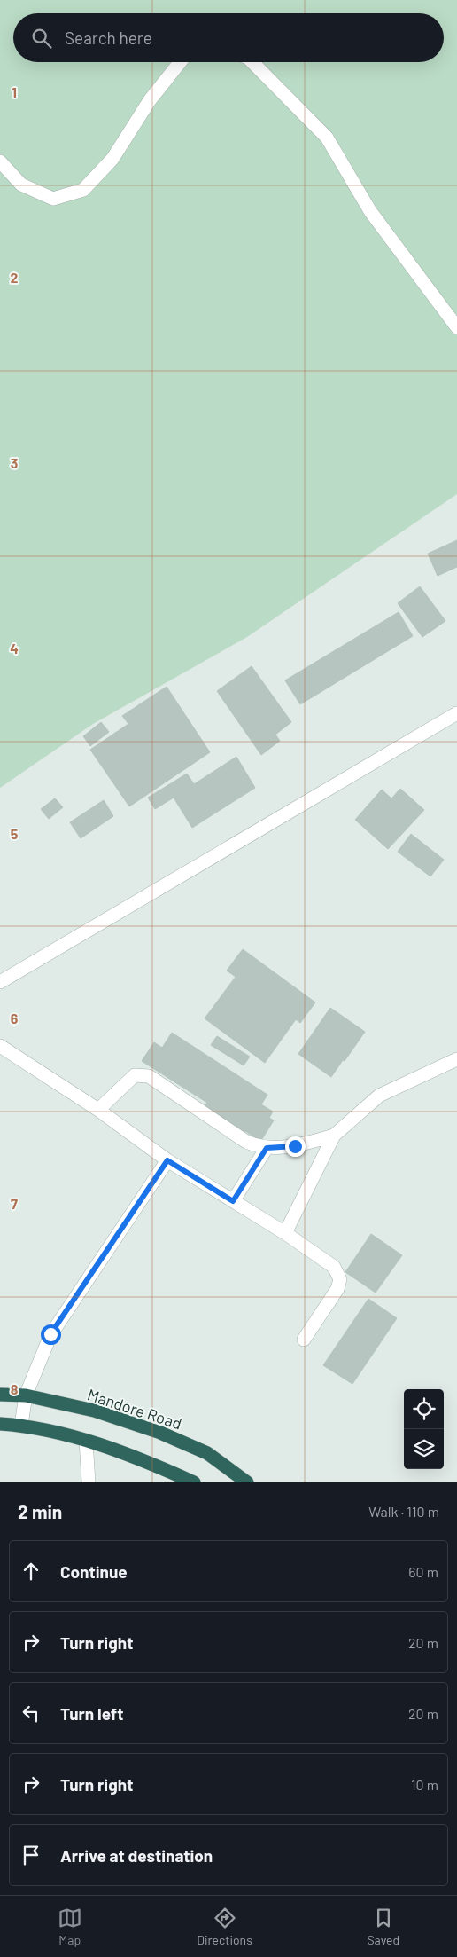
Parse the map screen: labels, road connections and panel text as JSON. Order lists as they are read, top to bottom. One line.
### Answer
{"streets":{"highway":["Mandore Road"]},"page":{"search":"Search here","heading":["2 min","Walk · 110 m"],"list":[["Continue","60 m"],["Turn right","20 m"],["Turn left","20 m"],["Turn right","10 m"],"Arrive at destination"],"nav":["Map","Directions","Saved"]},"grid":{"rows":["1","2","3","4","5","6","7","8"]}}
